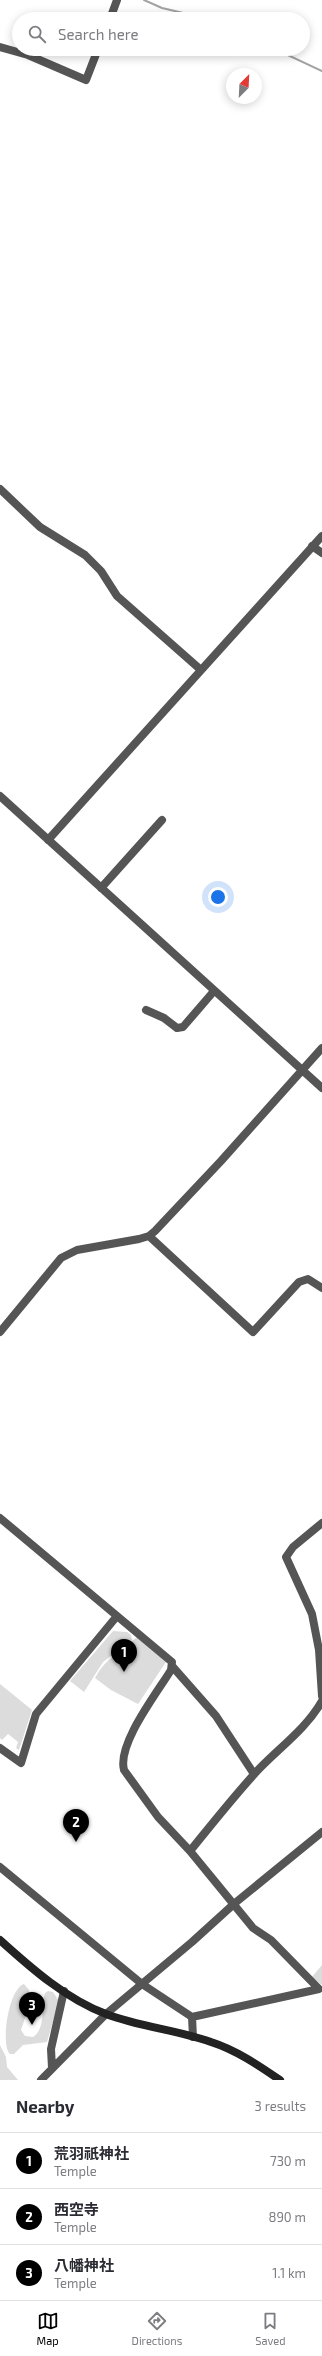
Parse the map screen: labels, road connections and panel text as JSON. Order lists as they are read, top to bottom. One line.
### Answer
{"north":"top right","page":{"search":"Search here","pins":["1","2","3"],"heading":["Nearby","3 results"],"list":[{"mark":"1","name":"荒羽祇神社","note":"Temple","value":"730 m"},{"mark":"2","name":"西空寺","note":"Temple","value":"890 m"},{"mark":"3","name":"八幡神社","note":"Temple","value":"1.1 km"}],"nav":["Map","Directions","Saved"]}}
